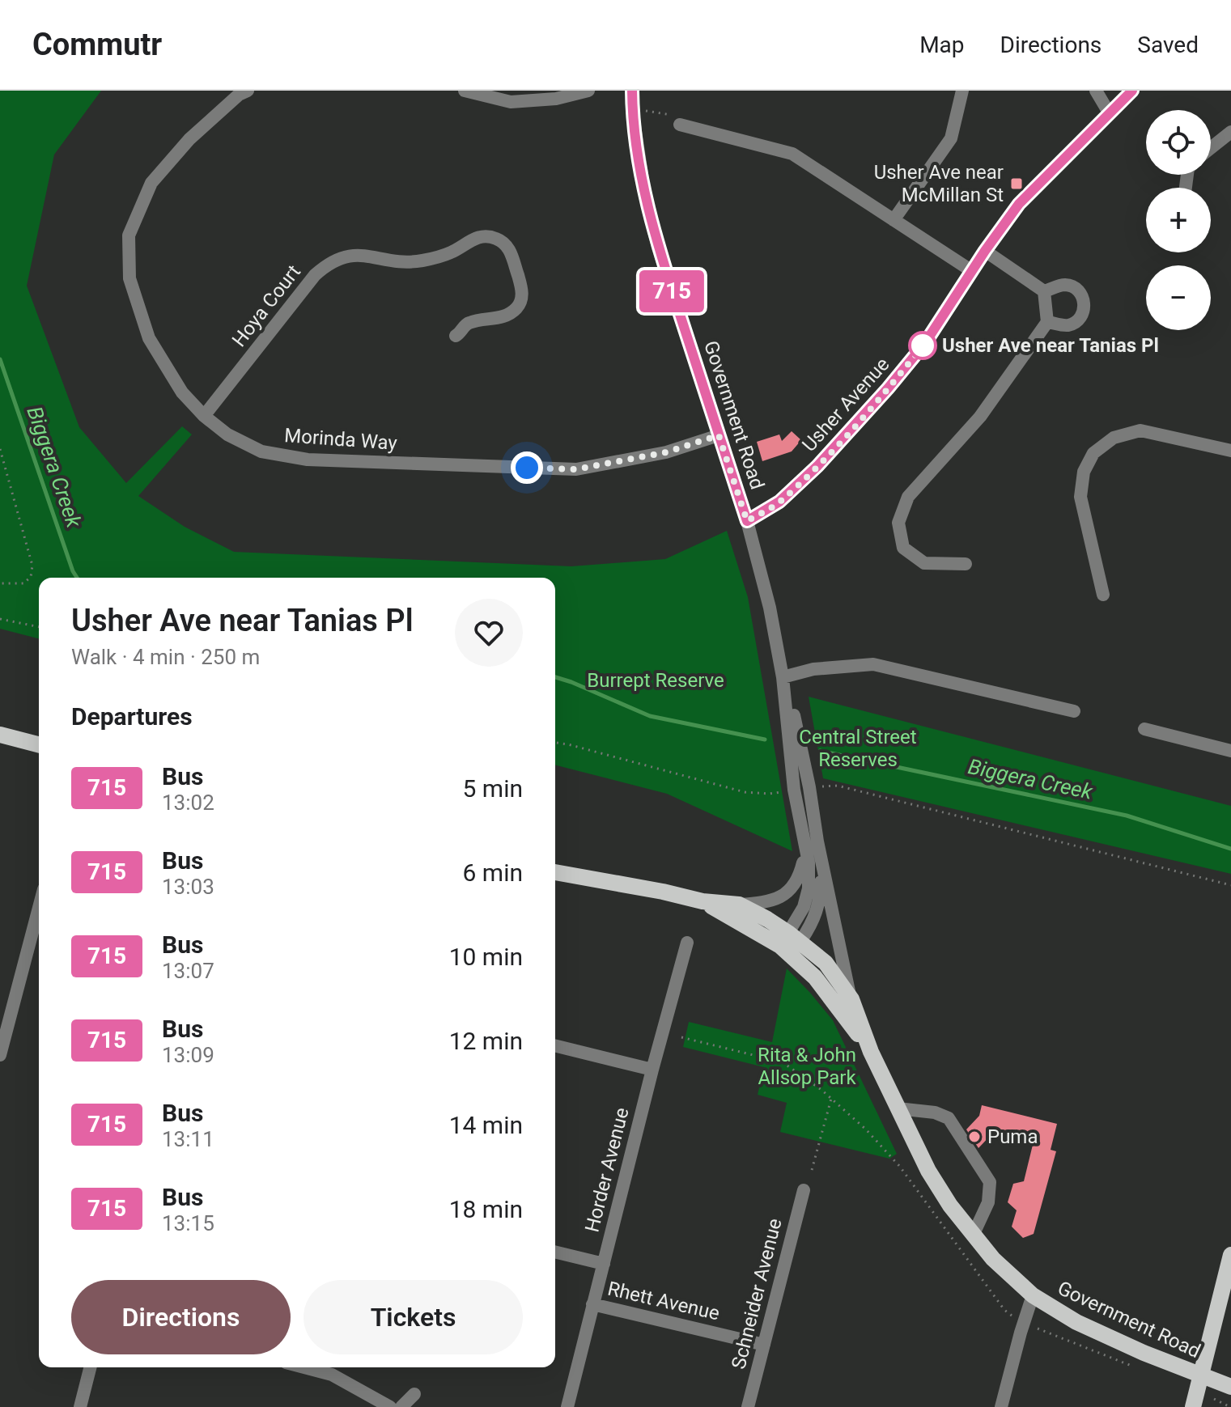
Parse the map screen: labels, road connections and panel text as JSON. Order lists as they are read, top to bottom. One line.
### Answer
{"streets":{"main road":["Government Road"],"street":["Hoya Court","Usher Avenue","Morinda Way","Horder Avenue","Schneider Avenue","Rhett Avenue"]},"crossings":[["Hoya Court","Morinda Way"],["Usher Avenue","Government Road"],["Government Road","Morinda Way"],["Horder Avenue","Rhett Avenue"],["Schneider Avenue","Rhett Avenue"]],"water":["Biggera Creek"],"parks":["Burrept Reserve","Central Street Reserves","Rita & John Allsop Park"],"places":{"transit":["Usher Ave near McMillan St"],"other":["Usher Ave near Tanias Pl","Puma"]},"lines":["bus line 715"],"page":{"header":"Commutr","nav":["Map","Directions","Saved"],"on_map":"715","map_buttons":["+","−"],"heading":[["Usher Ave near Tanias Pl","Walk · 4 min · 250 m"],"Departures"],"list":[{"mark":"715","name":"Bus","note":"13:02","value":"5 min"},{"mark":"715","name":"Bus","note":"13:03","value":"6 min"},{"mark":"715","name":"Bus","note":"13:07","value":"10 min"},{"mark":"715","name":"Bus","note":"13:09","value":"12 min"},{"mark":"715","name":"Bus","note":"13:11","value":"14 min"},{"mark":"715","name":"Bus","note":"13:15","value":"18 min"}],"buttons":["Directions","Tickets"]}}
